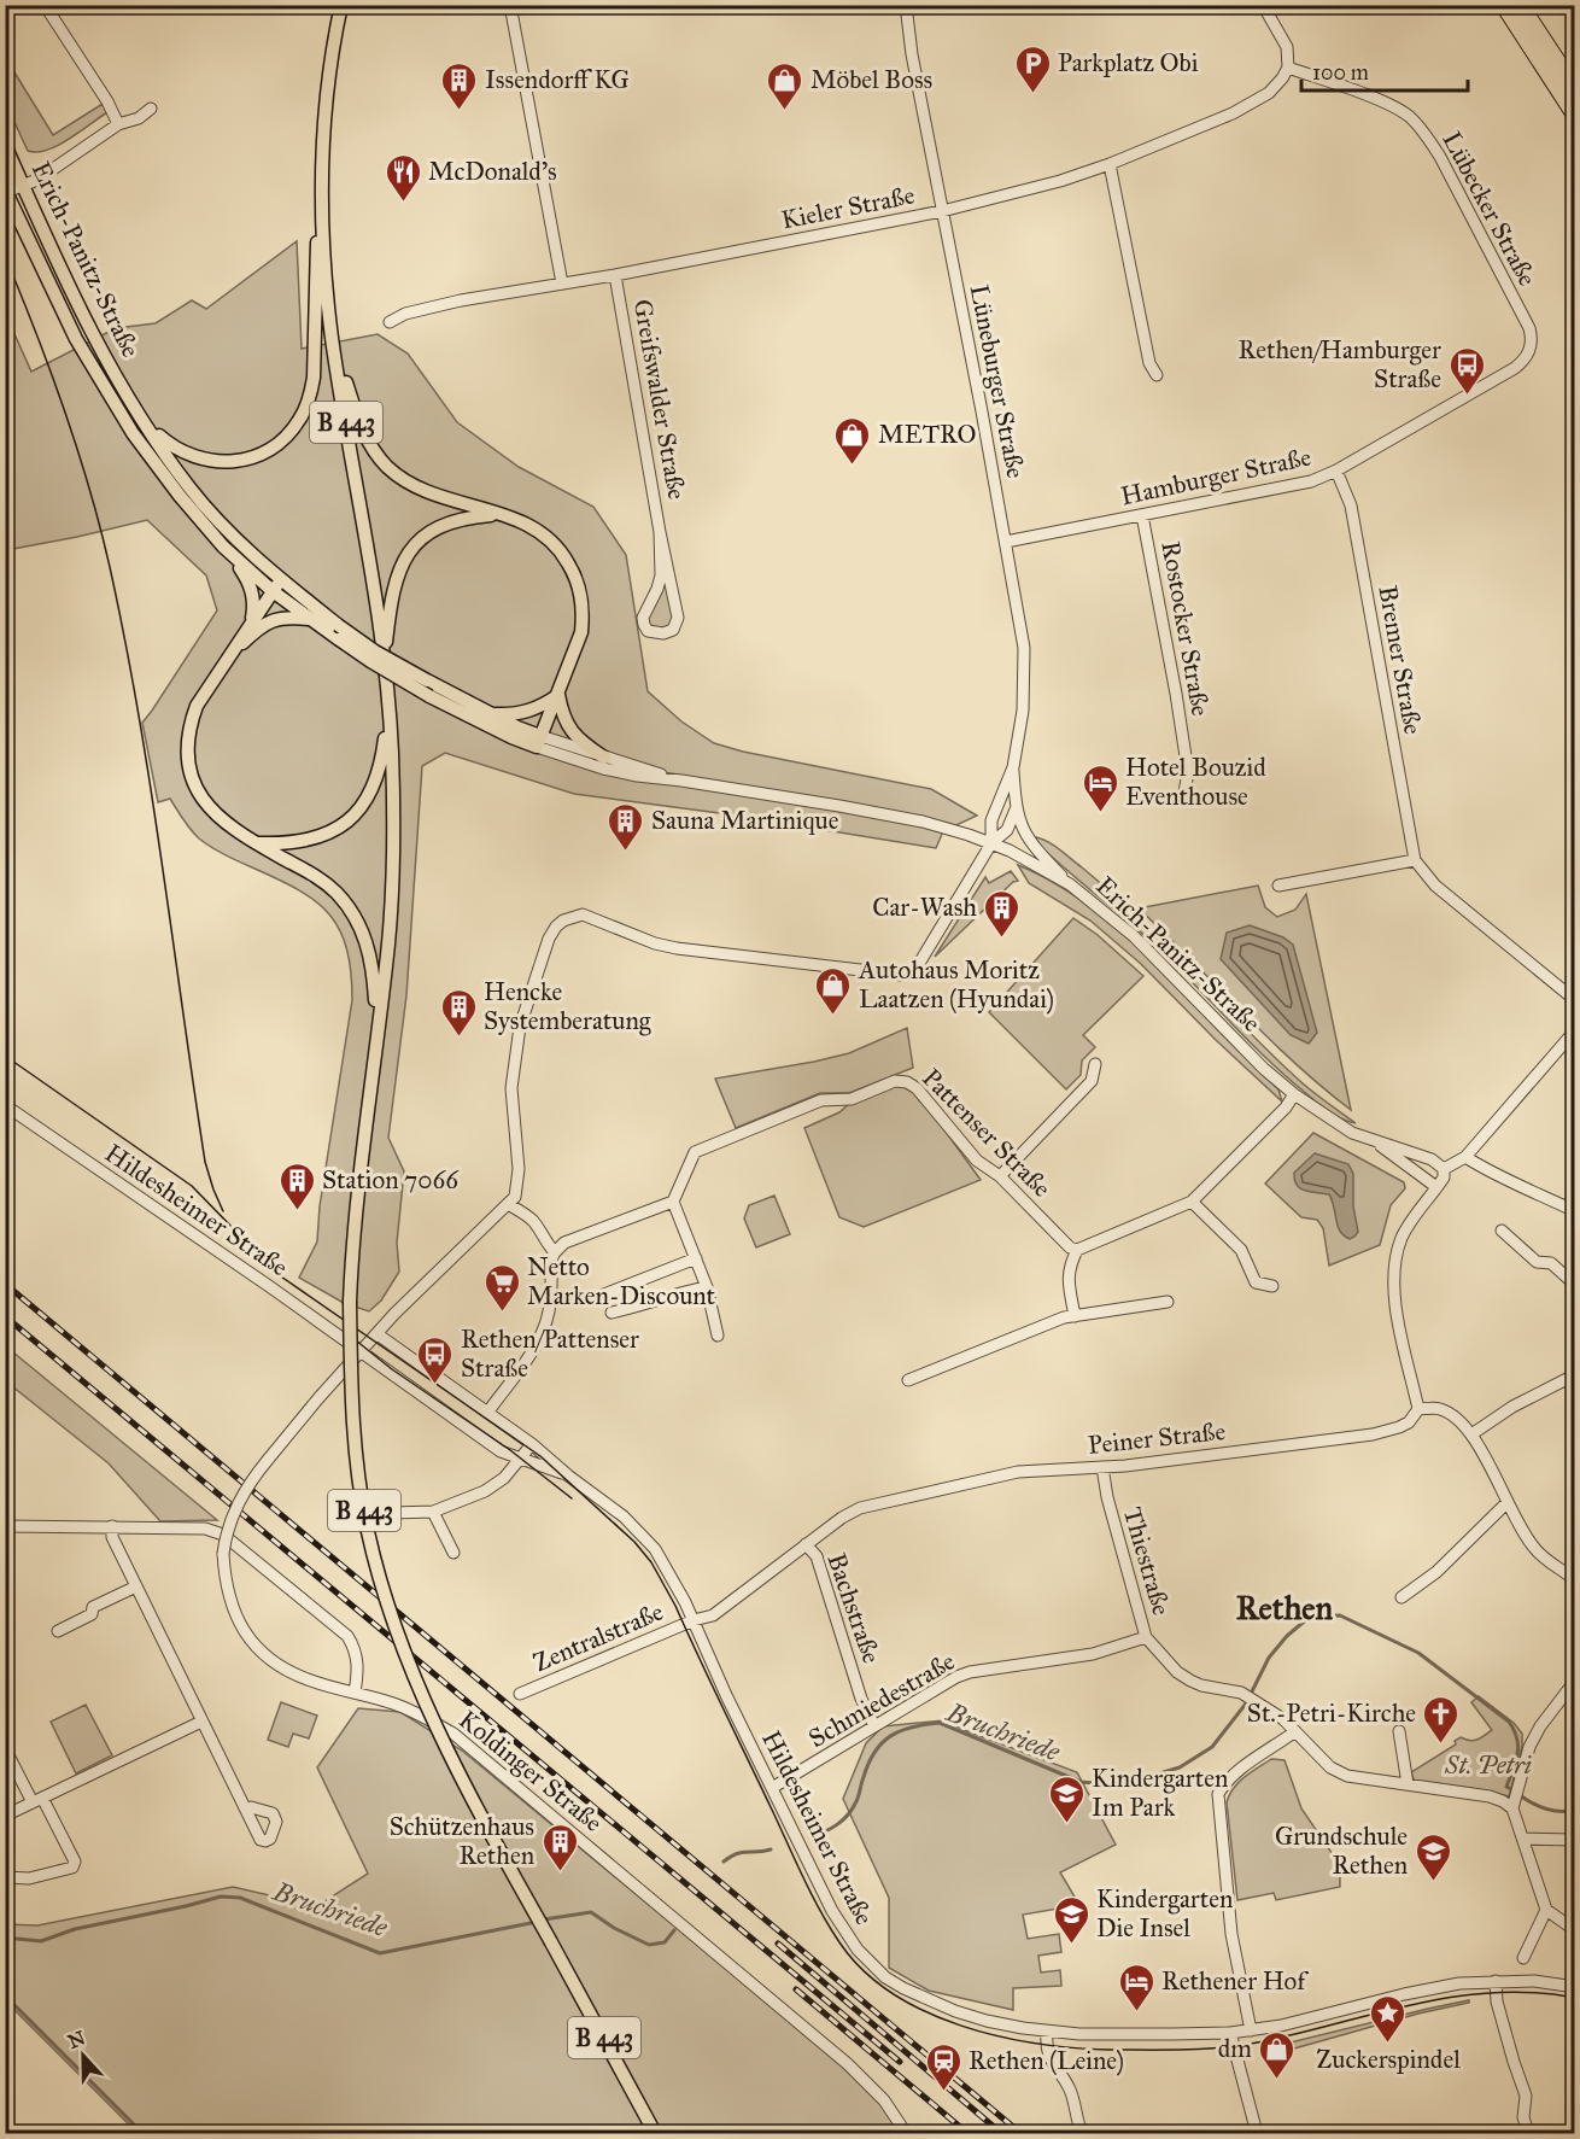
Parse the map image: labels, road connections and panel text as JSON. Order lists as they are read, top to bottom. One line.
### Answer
{"streets":{"main road":["Erich-Panitz-Straße","B 443"],"street":["Kieler Straße","Lübecker Straße","Lüneburger Straße","Greifswalder Straße","Hamburger Straße","Rostocker Straße","Bremer Straße","Pattenser Straße","Hildesheimer Straße","Peiner Straße","Thiestraße","Bachstraße","Zentralstraße","Schmiedestraße","Koldinger Straße"]},"crossings":[["Kieler Straße","Lübecker Straße"],["Kieler Straße","Lüneburger Straße"],["Kieler Straße","Greifswalder Straße"],["Lübecker Straße","Hamburger Straße"],["Erich-Panitz-Straße","Lüneburger Straße"],["Lüneburger Straße","Hamburger Straße"],["Hamburger Straße","Rostocker Straße"],["Hamburger Straße","Bremer Straße"],["Hildesheimer Straße","Peiner Straße"],["Hildesheimer Straße","Zentralstraße"],["Hildesheimer Straße","Schmiedestraße"],["Hildesheimer Straße","Koldinger Straße"],["Peiner Straße","Thiestraße"],["Peiner Straße","Bachstraße"],["Peiner Straße","Zentralstraße"],["Thiestraße","Schmiedestraße"],["Bachstraße","Schmiedestraße"]],"districts":["Rethen"],"water":["Bruchriede"],"parks":["St. Petri"],"places":{"parking":["Parkplatz Obi"],"building":["Issendorff KG","Sauna Martinique","Car-Wash","Hencke Systemberatung","Station 7066","Schützenhaus Rethen"],"shop":["Möbel Boss","METRO","Autohaus Moritz Laatzen (Hyundai)","dm"],"restaurant":["McDonald's"],"bus stop":["Rethen/Hamburger Straße","Rethen/Pattenser Straße"],"hotel":["Hotel Bouzid Eventhouse","Rethener Hof"],"supermarket":["Netto Marken-Discount"],"church":["St.-Petri-Kirche"],"school or university":["Kindergarten Im Park","Grundschule Rethen","Kindergarten Die Insel"],"place":["Zuckerspindel"],"station":["Rethen (Leine)"]},"scale_bar":"100 m","north":"top"}
